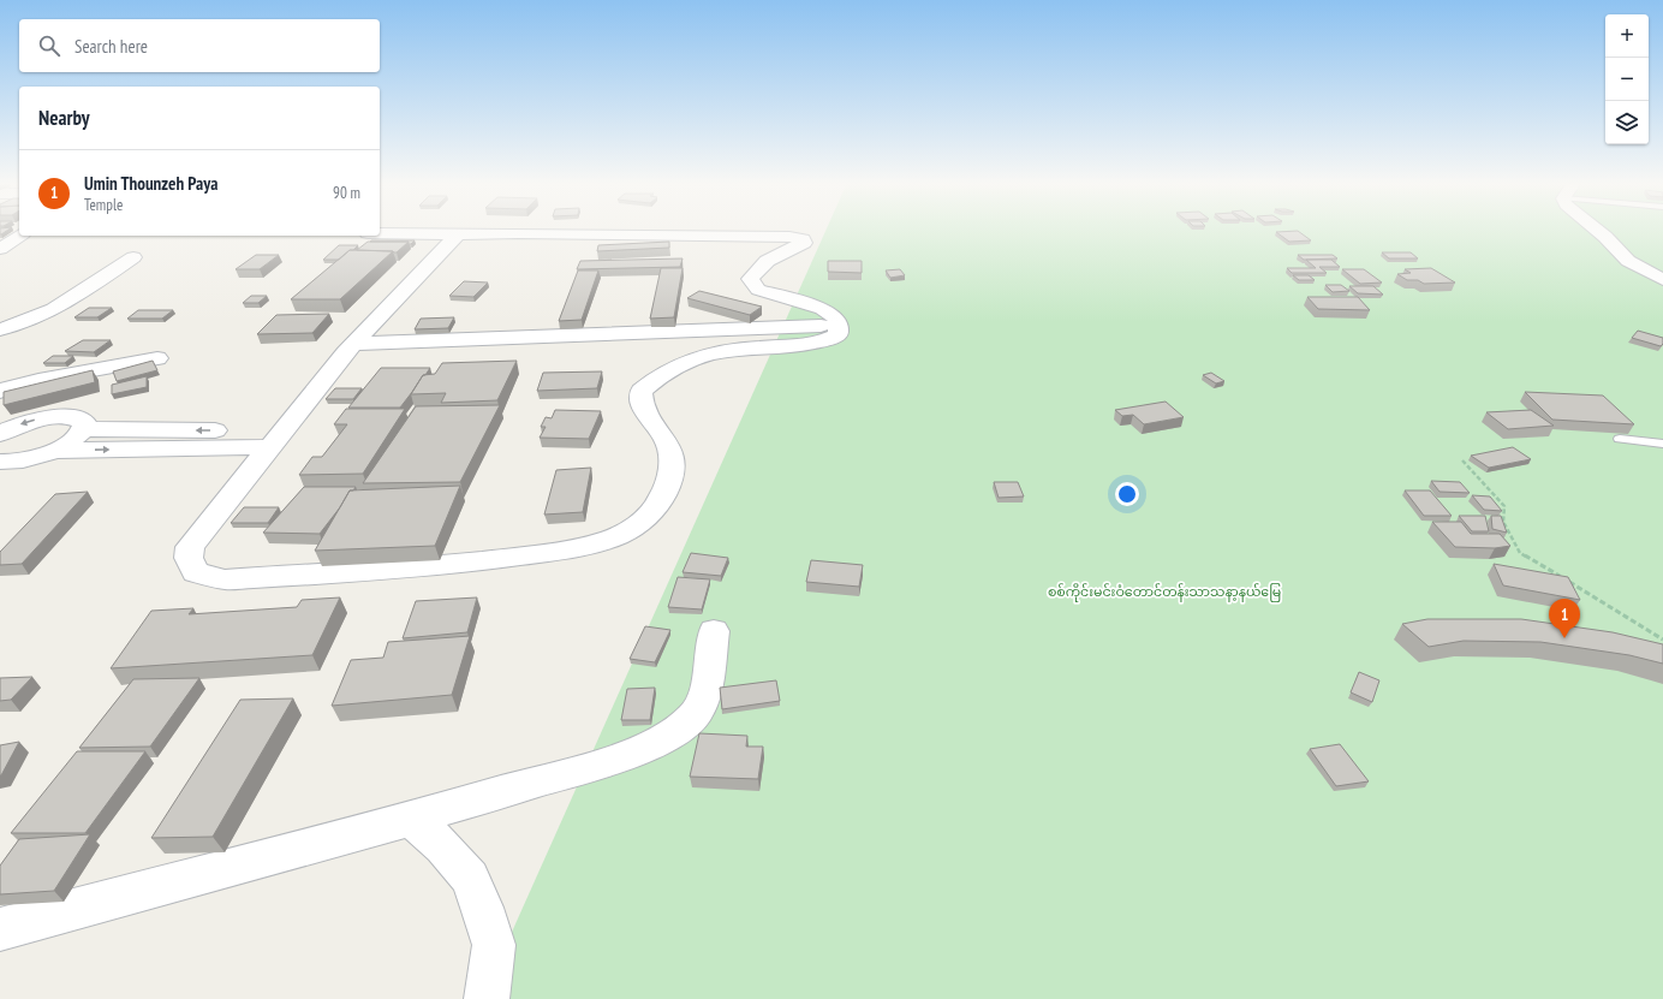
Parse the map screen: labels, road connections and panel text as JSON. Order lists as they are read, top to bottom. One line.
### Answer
{"parks":["စစ်ကိုင်းမင်းဝံတောင်တန်းသာသနာ့နယ်မြေ"],"page":{"map_buttons":["+","−"],"search":"Search here","heading":"Nearby","list":[{"mark":"1","name":"Umin Thounzeh Paya","note":"Temple","value":"90 m"}],"pins":"1"}}
